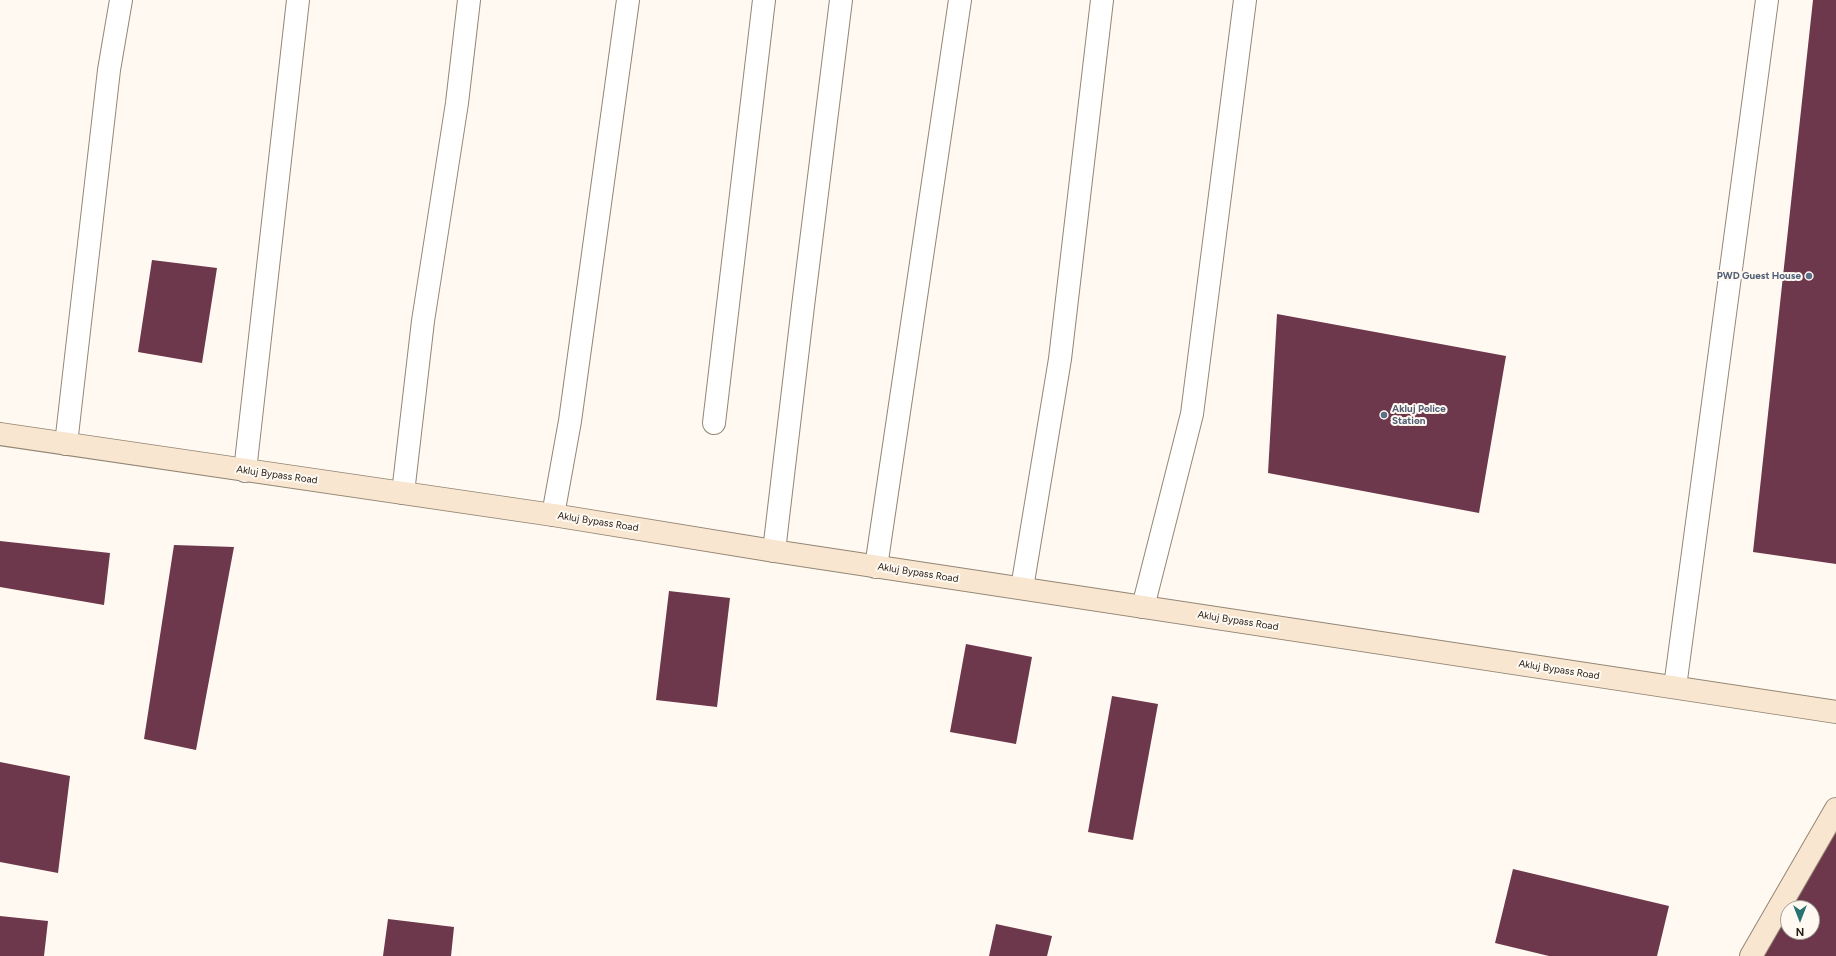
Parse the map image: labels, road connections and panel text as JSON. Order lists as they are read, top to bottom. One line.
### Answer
{"streets":{"main road":["Akluj Bypass Road"]},"places":["PWD Guest House","Akluj Police Station"],"north":"bottom"}
